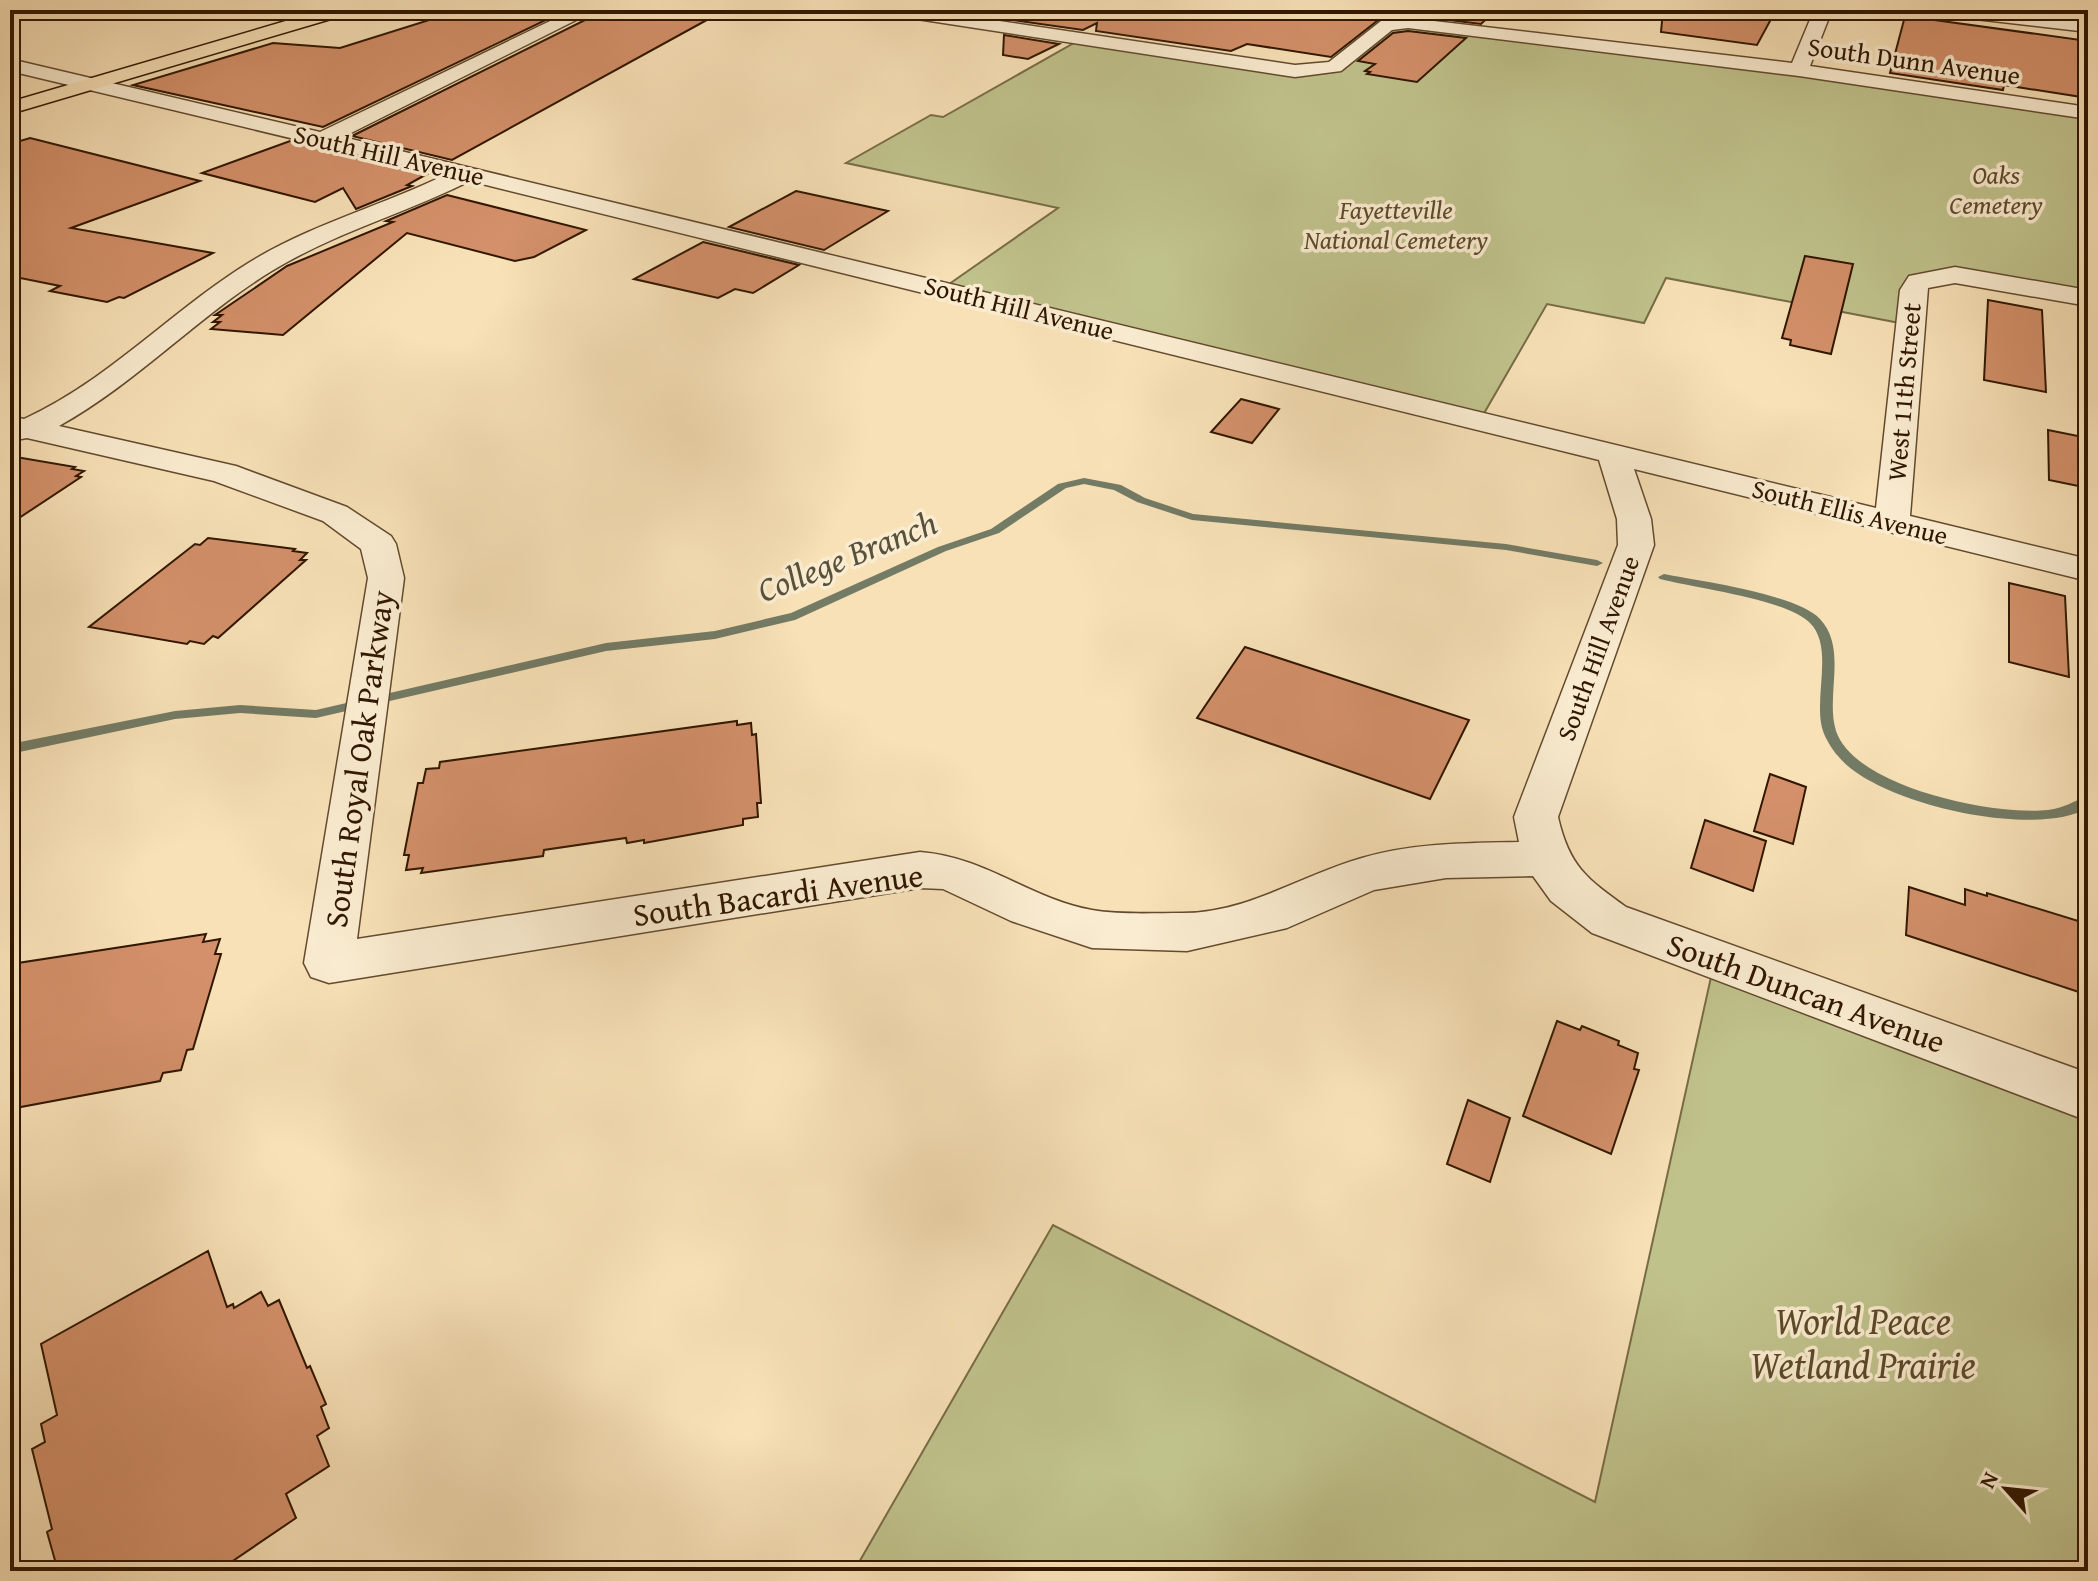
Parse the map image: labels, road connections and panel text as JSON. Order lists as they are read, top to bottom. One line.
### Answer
{"streets":{"street":["South Dunn Avenue","South Hill Avenue","West 11th Street","South Ellis Avenue","South Royal Oak Parkway","South Bacardi Avenue","South Duncan Avenue"]},"crossings":[["South Hill Avenue","South Ellis Avenue"],["South Hill Avenue","South Bacardi Avenue"],["South Hill Avenue","South Duncan Avenue"],["West 11th Street","South Ellis Avenue"],["South Royal Oak Parkway","South Bacardi Avenue"],["South Bacardi Avenue","South Duncan Avenue"]],"water":["College Branch"],"parks":["Oaks Cemetery","Fayetteville National Cemetery","World Peace Wetland Prairie"],"north":"top left"}
